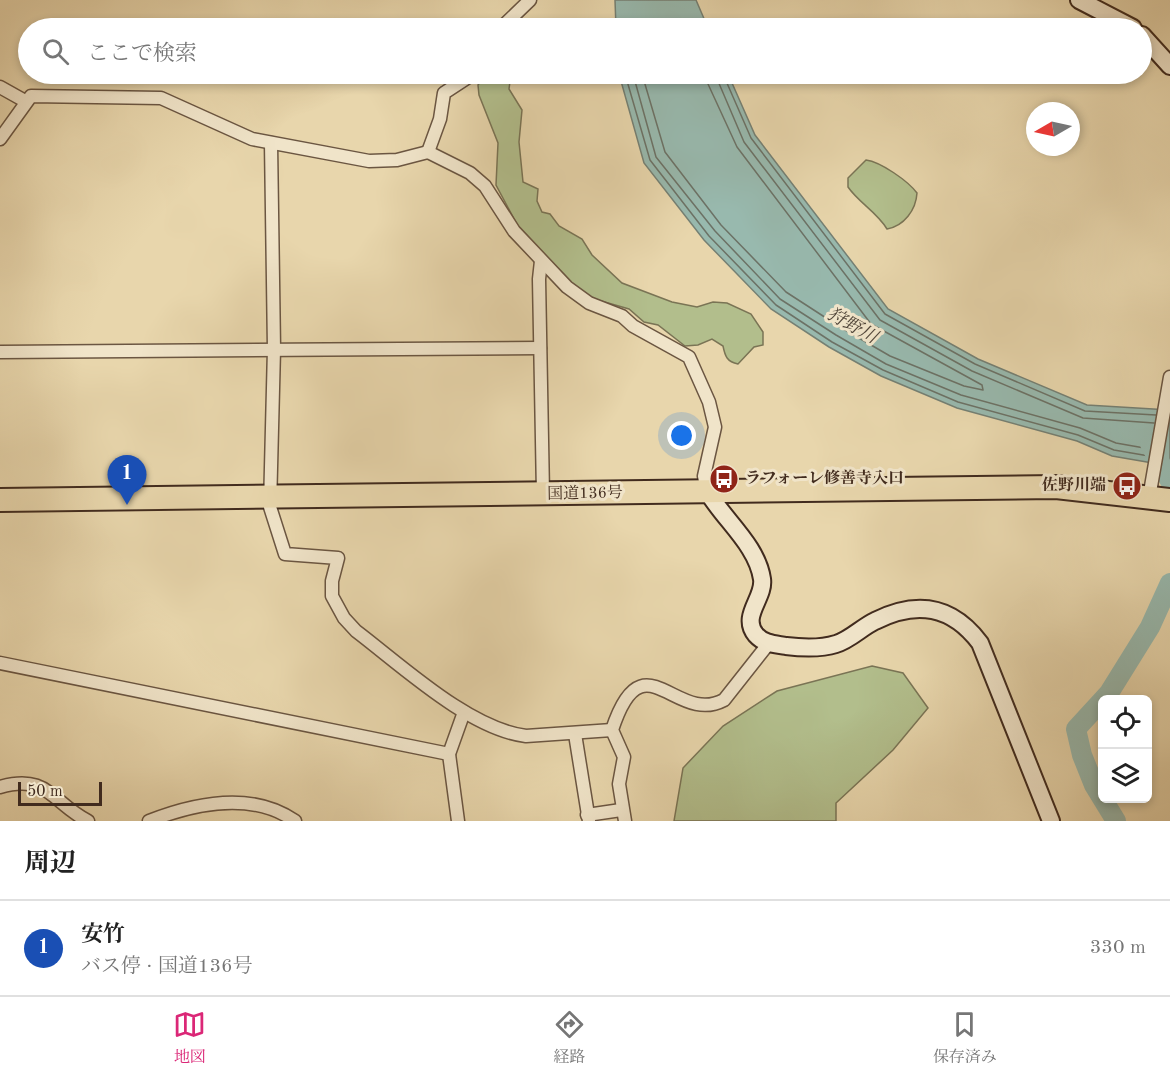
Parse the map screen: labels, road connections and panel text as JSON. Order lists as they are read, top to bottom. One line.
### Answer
{"streets":{"highway":["国道136号"]},"water":["狩野川"],"places":{"bus stop":["ラフォーレ修善寺入口","佐野川端"]},"scale_bar":"50 m","north":"left","page":{"search":"ここで検索","pins":"1","scale":"50 m","heading":"周辺","list":[{"mark":"1","name":"安竹","note":"バス停 · 国道136号","value":"330 m"}],"nav":["地図","経路","保存済み"]}}
